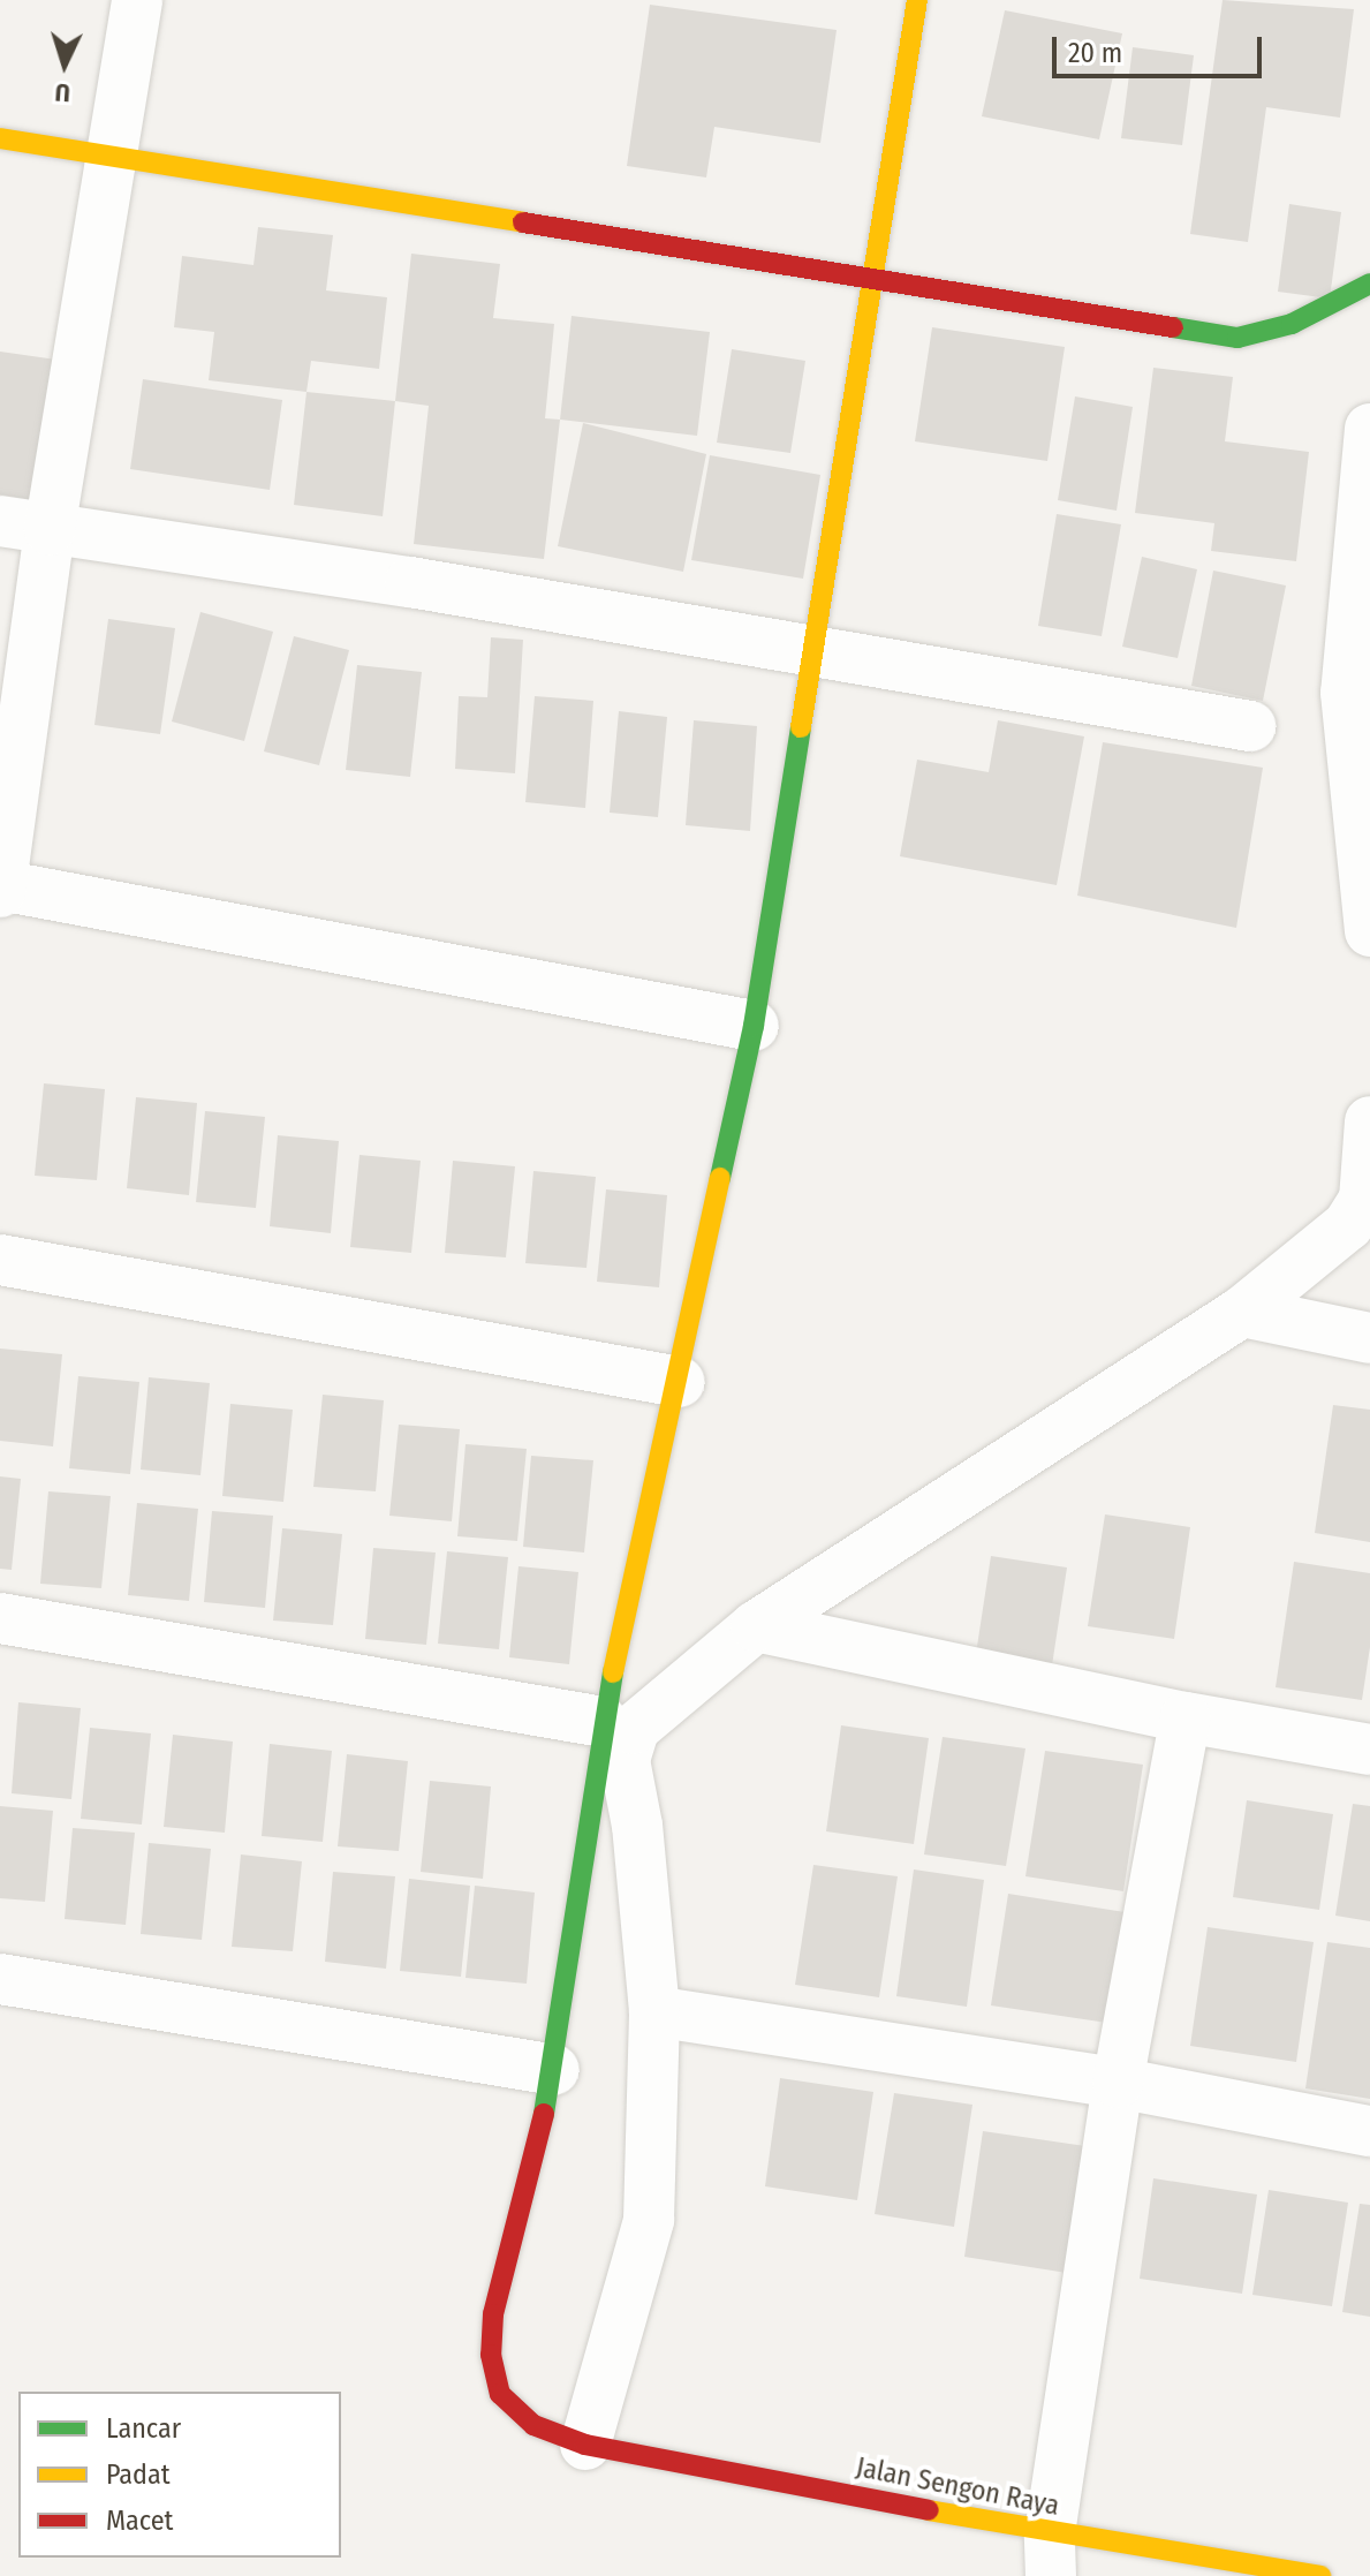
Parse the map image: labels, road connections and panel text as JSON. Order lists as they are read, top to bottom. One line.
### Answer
{"streets":{"street":["Jalan Sengon Raya"]},"legend":["Lancar","Padat","Macet"],"scale_bar":"20 m","north":"bottom"}
